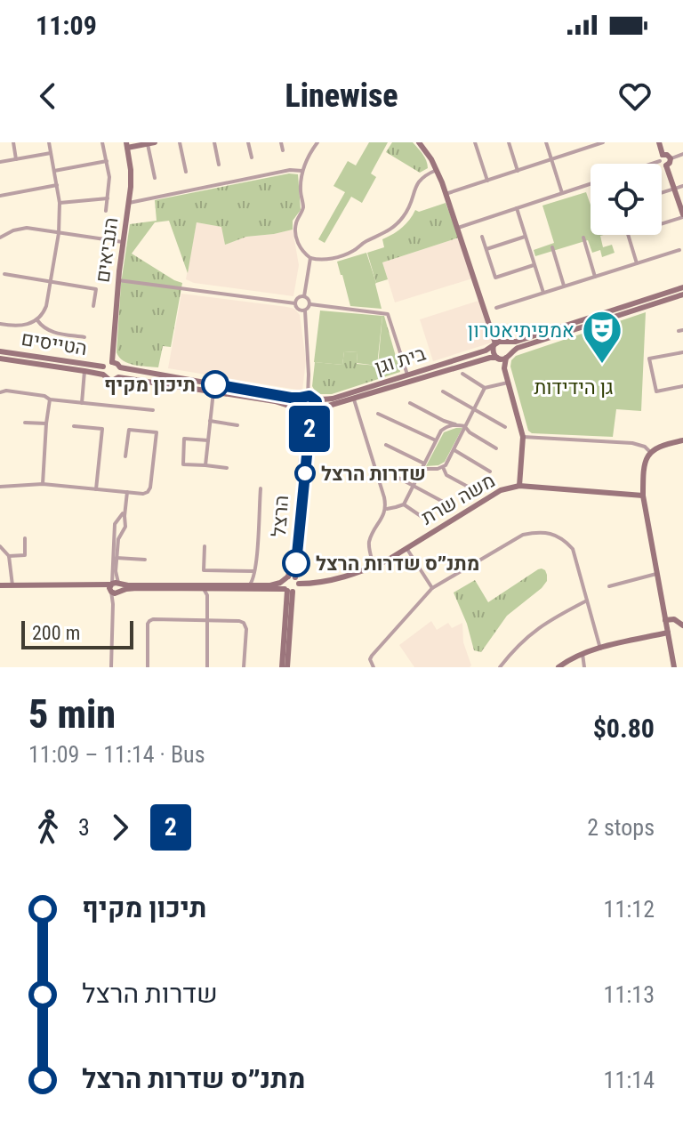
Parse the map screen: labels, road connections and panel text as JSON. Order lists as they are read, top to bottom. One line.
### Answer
{"streets":{"main road":["הנביאים","הטייסים","בית וגן","משה שרת","הרצל"]},"crossings":[["הנביאים","הטייסים"],["בית וגן","הרצל"]],"parks":["גן הידידות"],"places":{"theatre":["אמפיתיאטרון"],"other":["תיכון מקיף","שדרות הרצל","מתנ״ס שדרות הרצל"]},"lines":["bus line 2"],"scale_bar":"200 m","page":{"status":"11:09","header":"Linewise","on_map":"2","scale":"200 m","heading":["5 min","11:09 – 11:14 · Bus","$0.80"],"legs":["3","2","2 stops"],"list":[{"name":"תיכון מקיף","value":"11:12"},{"name":"שדרות הרצל","value":"11:13"},{"name":"מתנ״ס שדרות הרצל","value":"11:14"}]}}
